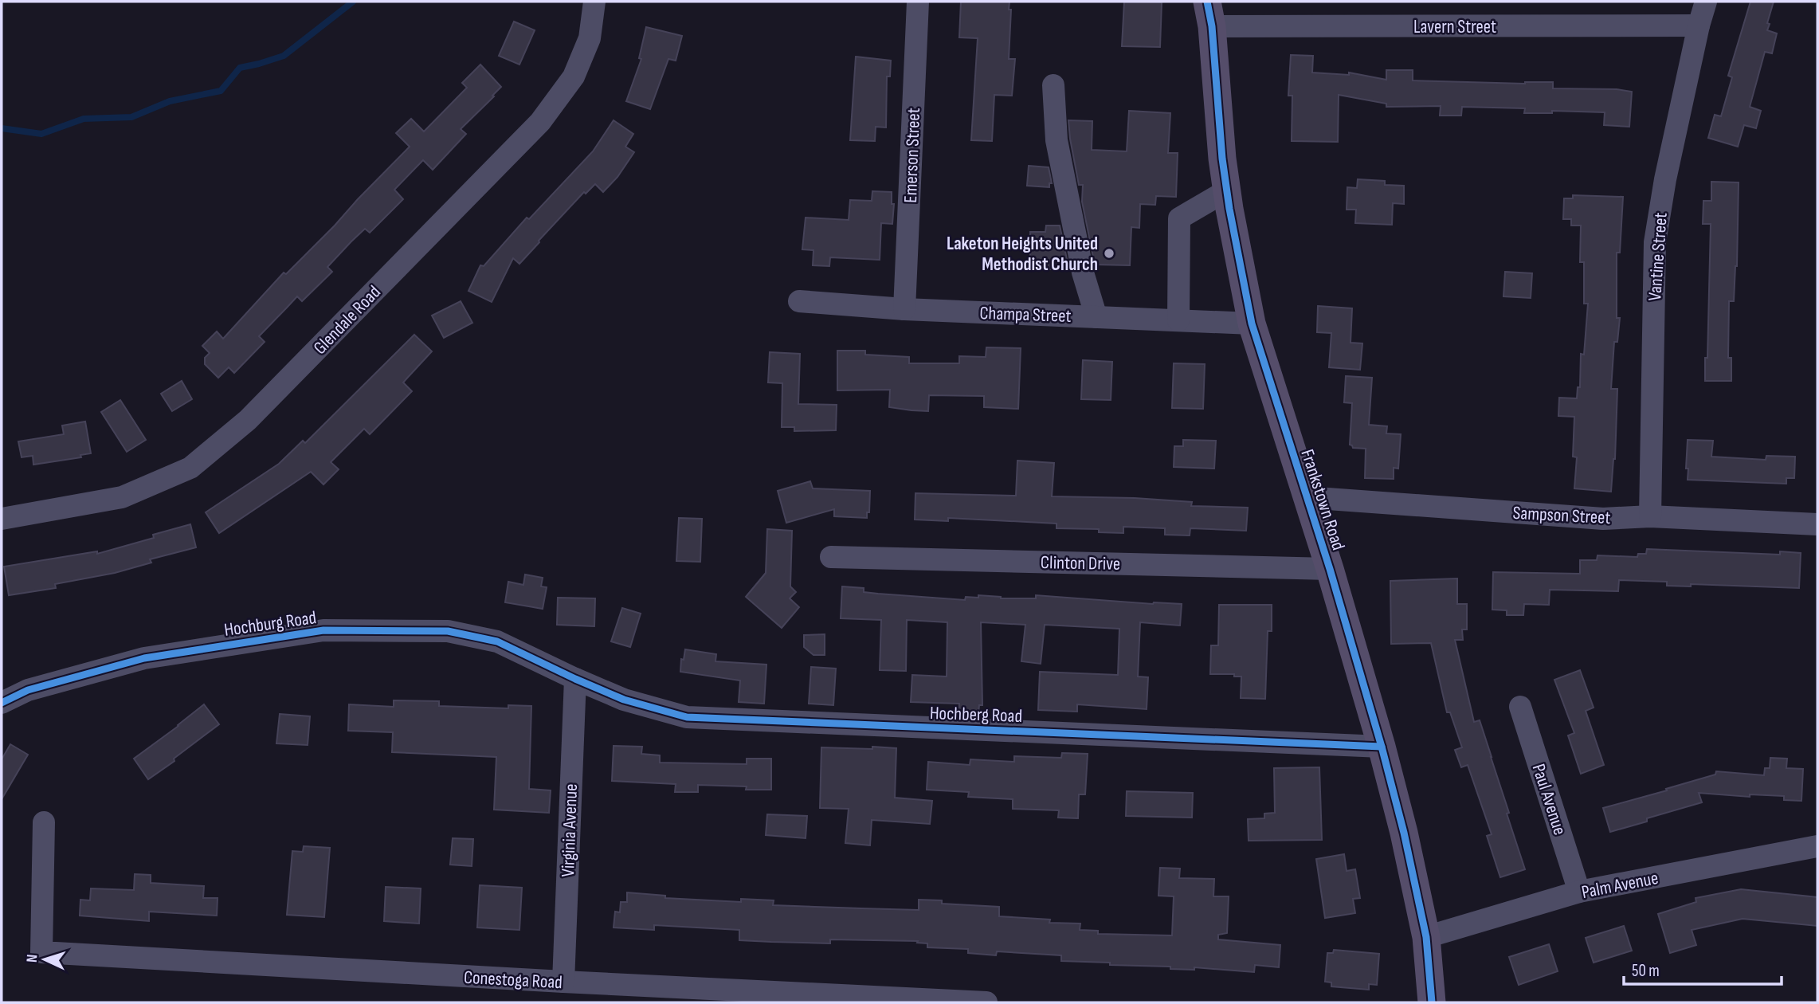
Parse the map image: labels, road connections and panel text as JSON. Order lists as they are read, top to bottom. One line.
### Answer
{"streets":{"main road":["Frankstown Road"],"street":["Lavern Street","Emerson Street","Vantine Street","Champa Street","Glendale Road","Sampson Street","Clinton Drive","Hochburg Road","Hochberg Road","Paul Avenue","Virginia Avenue","Palm Avenue","Conestoga Road"]},"crossings":[["Lavern Street","Vantine Street"],["Lavern Street","Frankstown Road"],["Emerson Street","Champa Street"],["Vantine Street","Sampson Street"],["Champa Street","Frankstown Road"],["Frankstown Road","Sampson Street"],["Frankstown Road","Clinton Drive"],["Frankstown Road","Hochberg Road"],["Frankstown Road","Palm Avenue"],["Hochburg Road","Hochberg Road"],["Hochburg Road","Virginia Avenue"],["Hochberg Road","Virginia Avenue"],["Paul Avenue","Palm Avenue"],["Virginia Avenue","Conestoga Road"]],"places":["Laketon Heights United Methodist Church"],"scale_bar":"50 m","north":"left"}
